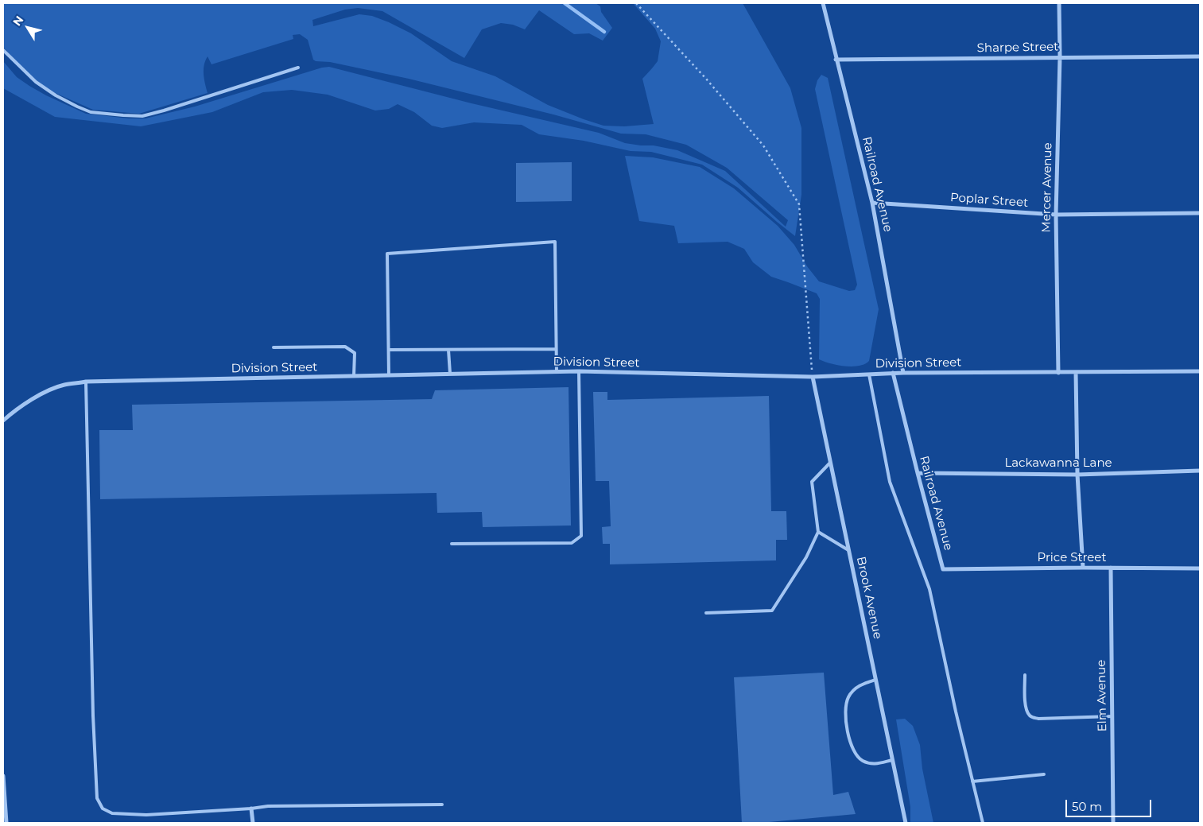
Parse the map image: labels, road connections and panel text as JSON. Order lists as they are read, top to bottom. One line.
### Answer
{"streets":{"street":["Sharpe Street","Railroad Avenue","Mercer Avenue","Poplar Street","Division Street","Lackawanna Lane","Price Street","Brook Avenue","Elm Avenue"]},"crossings":[["Sharpe Street","Railroad Avenue"],["Sharpe Street","Mercer Avenue"],["Railroad Avenue","Poplar Street"],["Railroad Avenue","Division Street"],["Railroad Avenue","Lackawanna Lane"],["Railroad Avenue","Price Street"],["Mercer Avenue","Poplar Street"],["Mercer Avenue","Division Street"],["Division Street","Brook Avenue"],["Price Street","Elm Avenue"]],"scale_bar":"50 m","north":"top left"}
